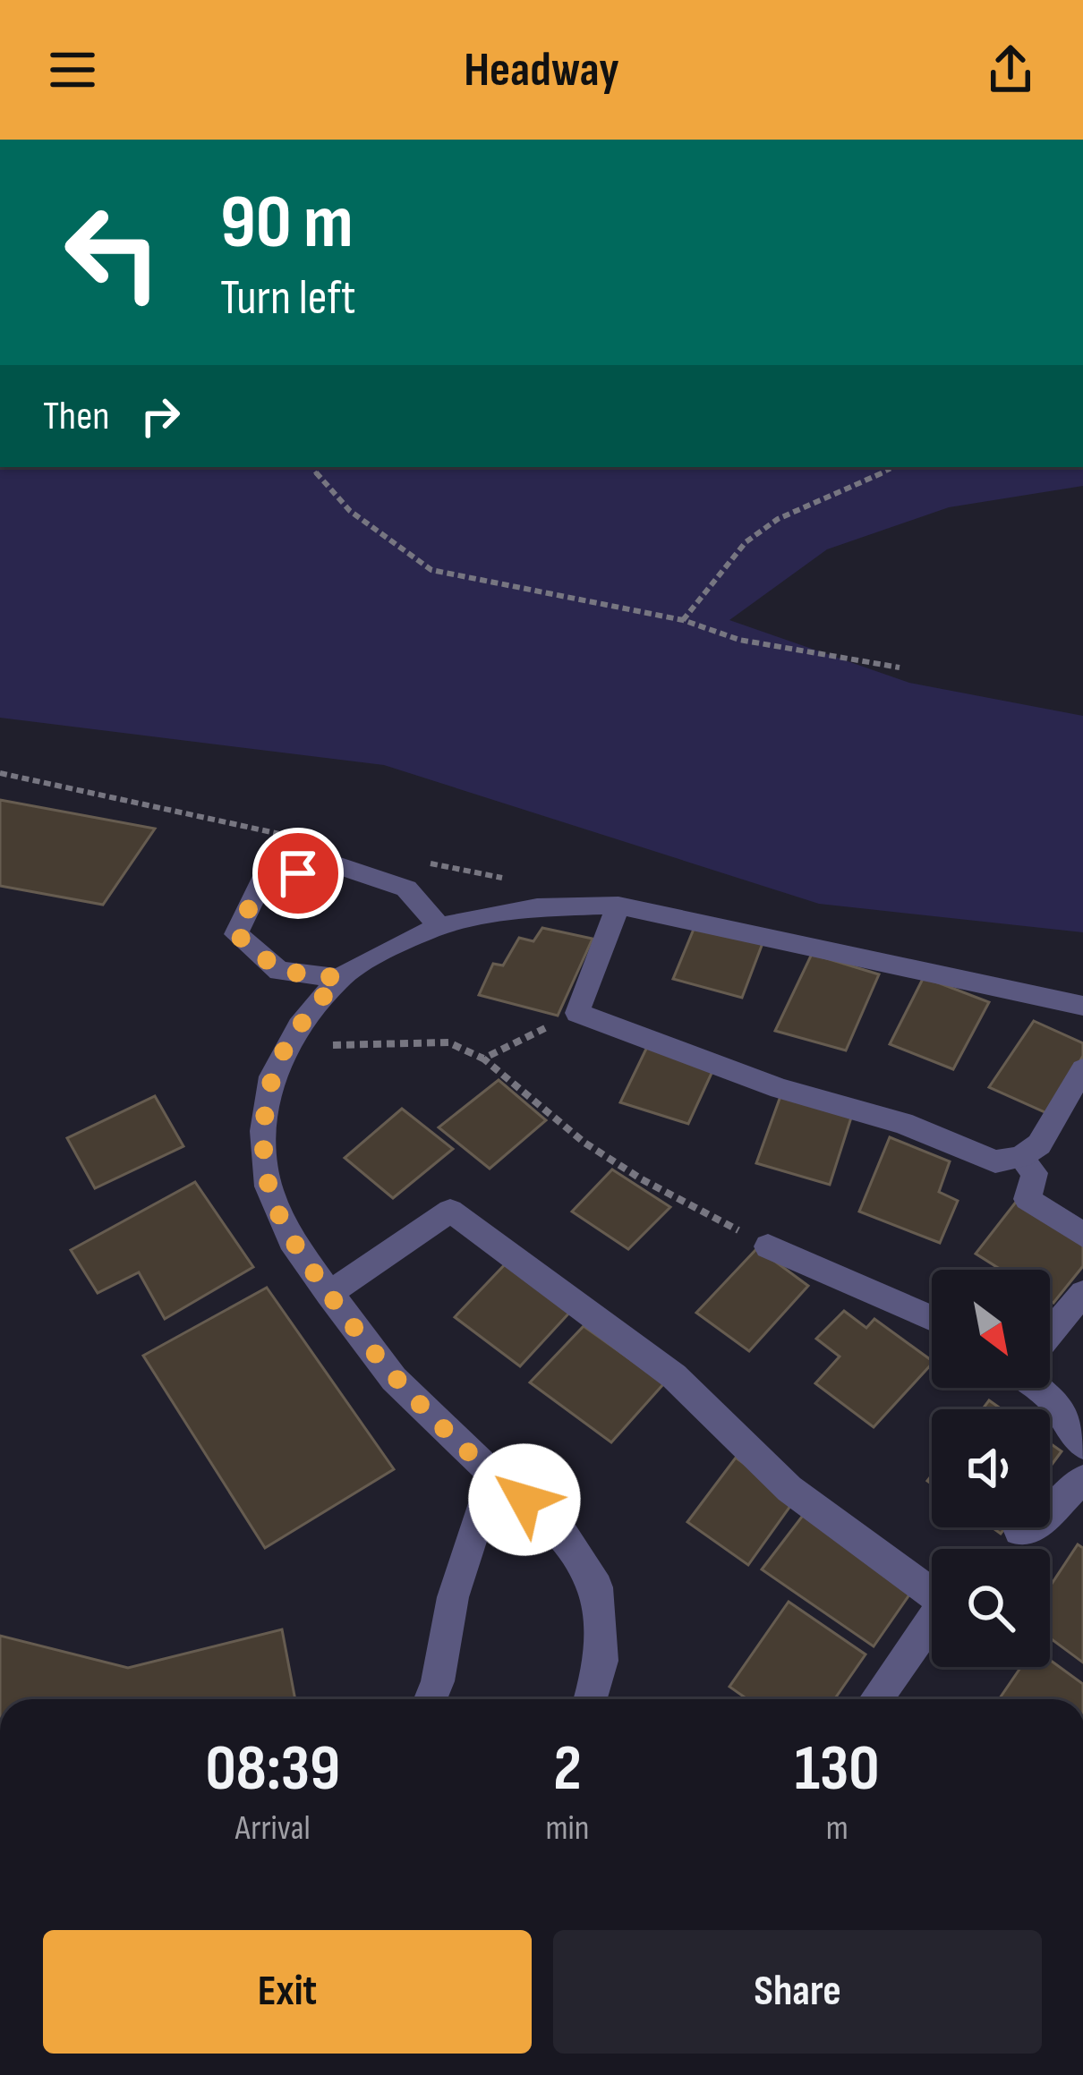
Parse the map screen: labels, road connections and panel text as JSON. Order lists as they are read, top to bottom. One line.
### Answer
{"north":"bottom right","page":{"header":"Headway","turn":["90 m","Turn left"],"then":"Then","eta":["08:39","Arrival","2","min","130","m"],"buttons":["Exit","Share"]}}
